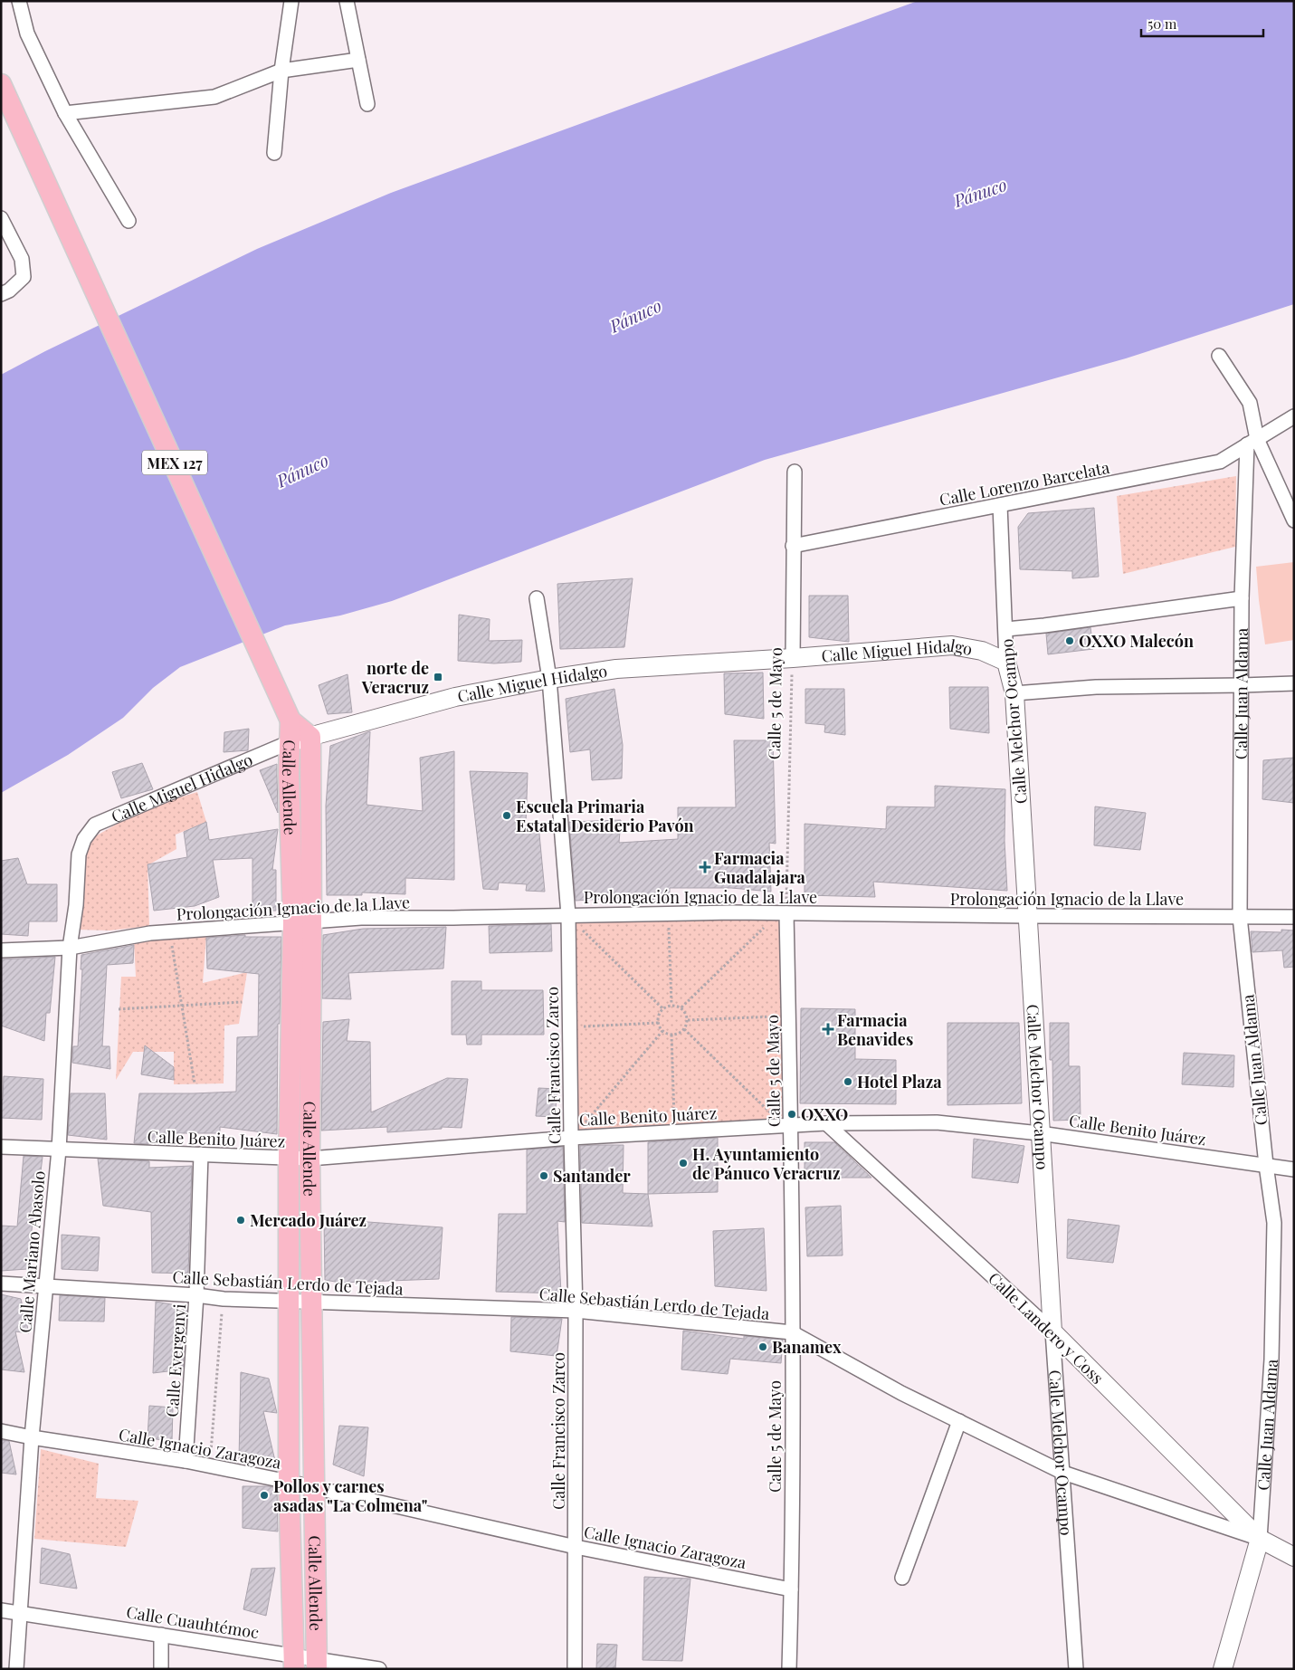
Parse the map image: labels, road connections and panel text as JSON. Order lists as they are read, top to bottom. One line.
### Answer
{"streets":{"main road":["MEX 127","Calle Allende"],"street":["Calle Lorenzo Barcelata","Calle Miguel Hidalgo","Calle Juan Aldama","Calle 5 de Mayo","Calle Melchor Ocampo","Prolongación Ignacio de la Llave","Calle Francisco Zarco","Calle Benito Juárez","Calle Mariano Abasolo","Calle Sebastián Lerdo de Tejada","Calle Landero y Coss","Calle Evergenyi","Calle Ignacio Zaragoza","Calle Cuauhtémoc"]},"crossings":[["Calle Lorenzo Barcelata","Calle Juan Aldama"],["Calle Lorenzo Barcelata","Calle 5 de Mayo"],["Calle Lorenzo Barcelata","Calle Melchor Ocampo"],["Calle Miguel Hidalgo","Calle 5 de Mayo"],["Calle Miguel Hidalgo","Calle Melchor Ocampo"],["Calle Miguel Hidalgo","Calle Allende"],["Calle Miguel Hidalgo","Calle Francisco Zarco"],["Calle Miguel Hidalgo","Calle Mariano Abasolo"],["Calle Juan Aldama","Prolongación Ignacio de la Llave"],["Calle Juan Aldama","Calle Benito Juárez"],["Calle Juan Aldama","Calle Sebastián Lerdo de Tejada"],["Calle Juan Aldama","Calle Landero y Coss"],["Calle 5 de Mayo","Prolongación Ignacio de la Llave"],["Calle 5 de Mayo","Calle Benito Juárez"],["Calle 5 de Mayo","Calle Sebastián Lerdo de Tejada"],["Calle 5 de Mayo","Calle Ignacio Zaragoza"],["Calle Melchor Ocampo","Prolongación Ignacio de la Llave"],["Calle Melchor Ocampo","Calle Benito Juárez"],["Calle Melchor Ocampo","Calle Sebastián Lerdo de Tejada"],["Calle Melchor Ocampo","Calle Landero y Coss"],["Calle Allende","Prolongación Ignacio de la Llave"],["Calle Allende","Calle Benito Juárez"],["Calle Allende","Calle Sebastián Lerdo de Tejada"],["Calle Allende","Calle Ignacio Zaragoza"],["Calle Allende","Calle Cuauhtémoc"],["Prolongación Ignacio de la Llave","Calle Francisco Zarco"],["Prolongación Ignacio de la Llave","Calle Mariano Abasolo"],["Calle Francisco Zarco","Calle Benito Juárez"],["Calle Francisco Zarco","Calle Sebastián Lerdo de Tejada"],["Calle Francisco Zarco","Calle Ignacio Zaragoza"],["Calle Benito Juárez","Calle Mariano Abasolo"],["Calle Benito Juárez","Calle Landero y Coss"],["Calle Benito Juárez","Calle Evergenyi"],["Calle Mariano Abasolo","Calle Sebastián Lerdo de Tejada"],["Calle Mariano Abasolo","Calle Ignacio Zaragoza"],["Calle Mariano Abasolo","Calle Cuauhtémoc"],["Calle Sebastián Lerdo de Tejada","Calle Landero y Coss"],["Calle Sebastián Lerdo de Tejada","Calle Evergenyi"],["Calle Evergenyi","Calle Ignacio Zaragoza"]],"water":["Pánuco"],"places":{"other":["OXXO Malecón","Escuela Primaria Estatal Desiderio Pavón","Hotel Plaza","OXXO","H. Ayuntamiento de Pánuco Veracruz","Santander","Mercado Juárez","Banamex","Pollos y carnes asadas \"La Colmena\""],"transit":["norte de Veracruz"],"health":["Farmacia Guadalajara","Farmacia Benavides"]},"scale_bar":"50 m"}
